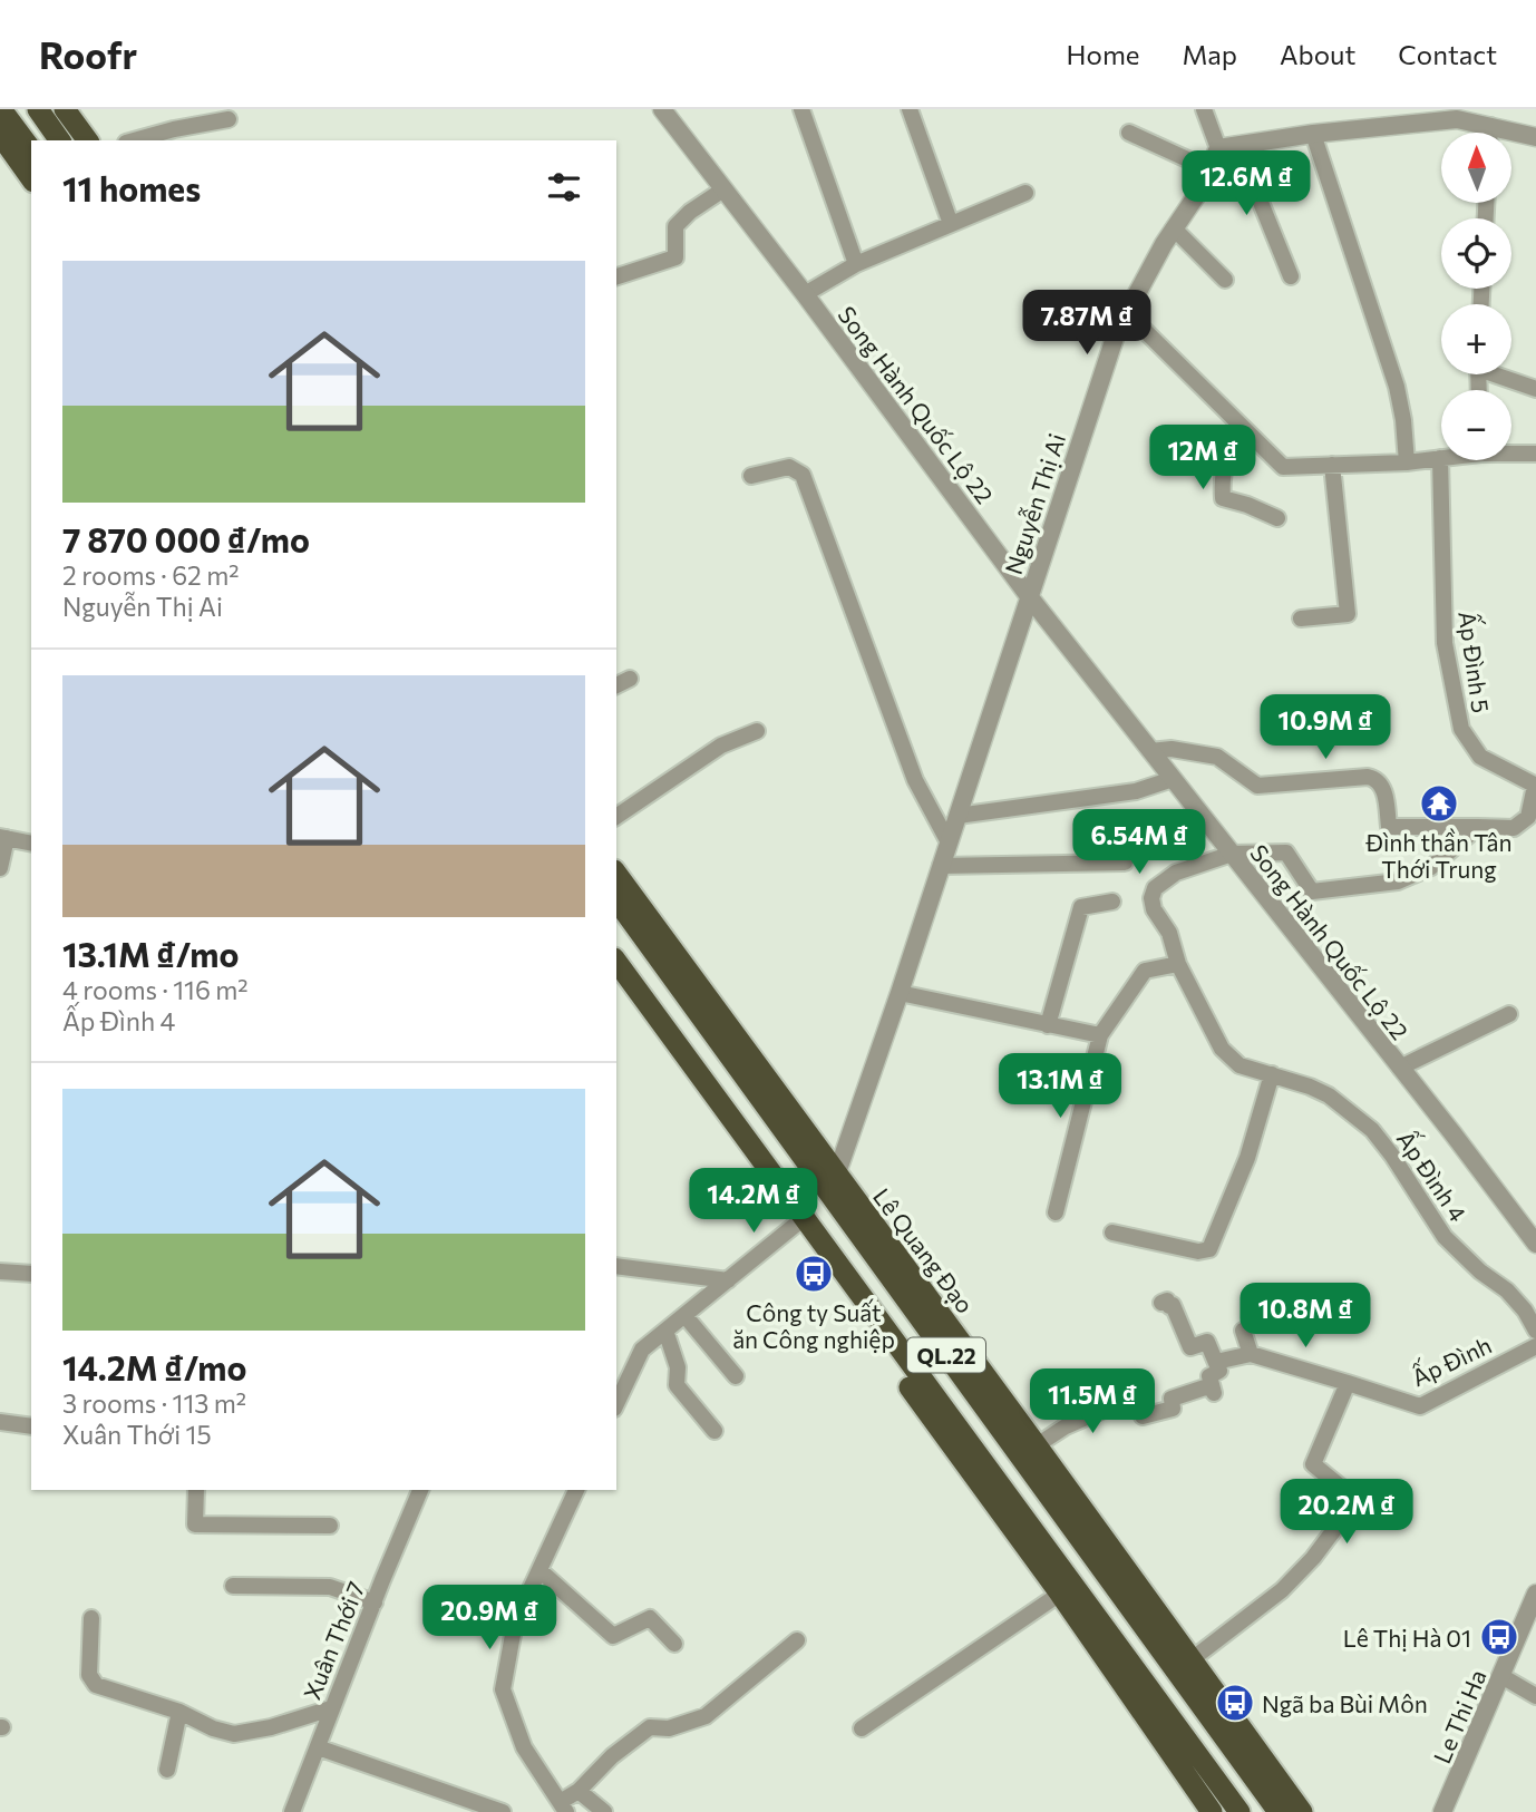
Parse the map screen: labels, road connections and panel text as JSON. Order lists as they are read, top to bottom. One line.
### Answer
{"streets":{"highway":["Lê Quang Đạo","QL.22"],"street":["Song Hành Quốc Lộ 22","Nguyễn Thị Ai","Ấp Đình 5","Ấp Đình 4","Ấp Đình","Xuân Thới 7","Le Thi Ha"]},"crossings":[["Song Hành Quốc Lộ 22","Nguyễn Thị Ai"],["Song Hành Quốc Lộ 22","Ấp Đình 4"],["Nguyễn Thị Ai","Lê Quang Đạo"]],"places":{"temple":["Đình thần Tân Thới Trung"],"bus stop":["Công ty Suất ăn Công nghiệp","Lê Thị Hà 01","Ngã ba Bùi Môn"]},"north":"top","page":{"header":"Roofr","nav":["Home","Map","About","Contact"],"map_buttons":["+","−"],"heading":"11 homes","price":["12.6M ₫","7.87M ₫","12M ₫","10.9M ₫","6.54M ₫","13.1M ₫","14.2M ₫","10.8M ₫","11.5M ₫","20.2M ₫","20.9M ₫"],"list":[{"name":"7 870 000 ₫/mo","note":"2 rooms · 62 m² · Nguyễn Thị Ai"},{"name":"13.1M ₫/mo","note":"4 rooms · 116 m² · Ấp Đình 4"},{"name":"14.2M ₫/mo","note":"3 rooms · 113 m² · Xuân Thới 15"}]}}
